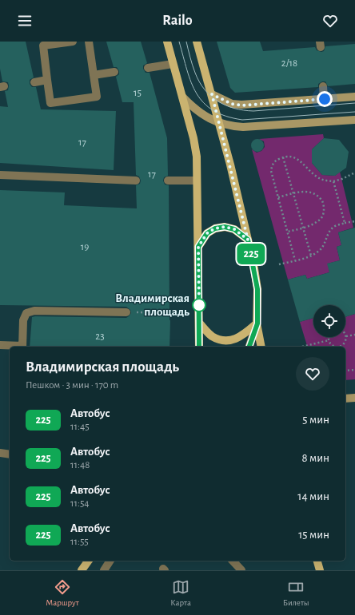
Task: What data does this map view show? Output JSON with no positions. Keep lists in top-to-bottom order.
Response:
{
  "places": ["Владимирская площадь"],
  "lines": ["bus line 225"],
  "house_numbers": [
    "2/18",
    "15",
    "17",
    "17",
    "19",
    "23"
  ],
  "page": {
    "header": "Railo",
    "on_map": "225",
    "heading": ["Владимирская площадь", "Пешком · 3 мин · 170 m"],
    "list": [
      {
        "mark": "225",
        "name": "Автобус",
        "note": "11:45",
        "value": "5 мин"
      },
      {
        "mark": "225",
        "name": "Автобус",
        "note": "11:48",
        "value": "8 мин"
      },
      {
        "mark": "225",
        "name": "Автобус",
        "note": "11:54",
        "value": "14 мин"
      },
      {
        "mark": "225",
        "name": "Автобус",
        "note": "11:55",
        "value": "15 мин"
      }
    ],
    "tabs": ["Маршрут", "Карта", "Билеты"]
  }
}
